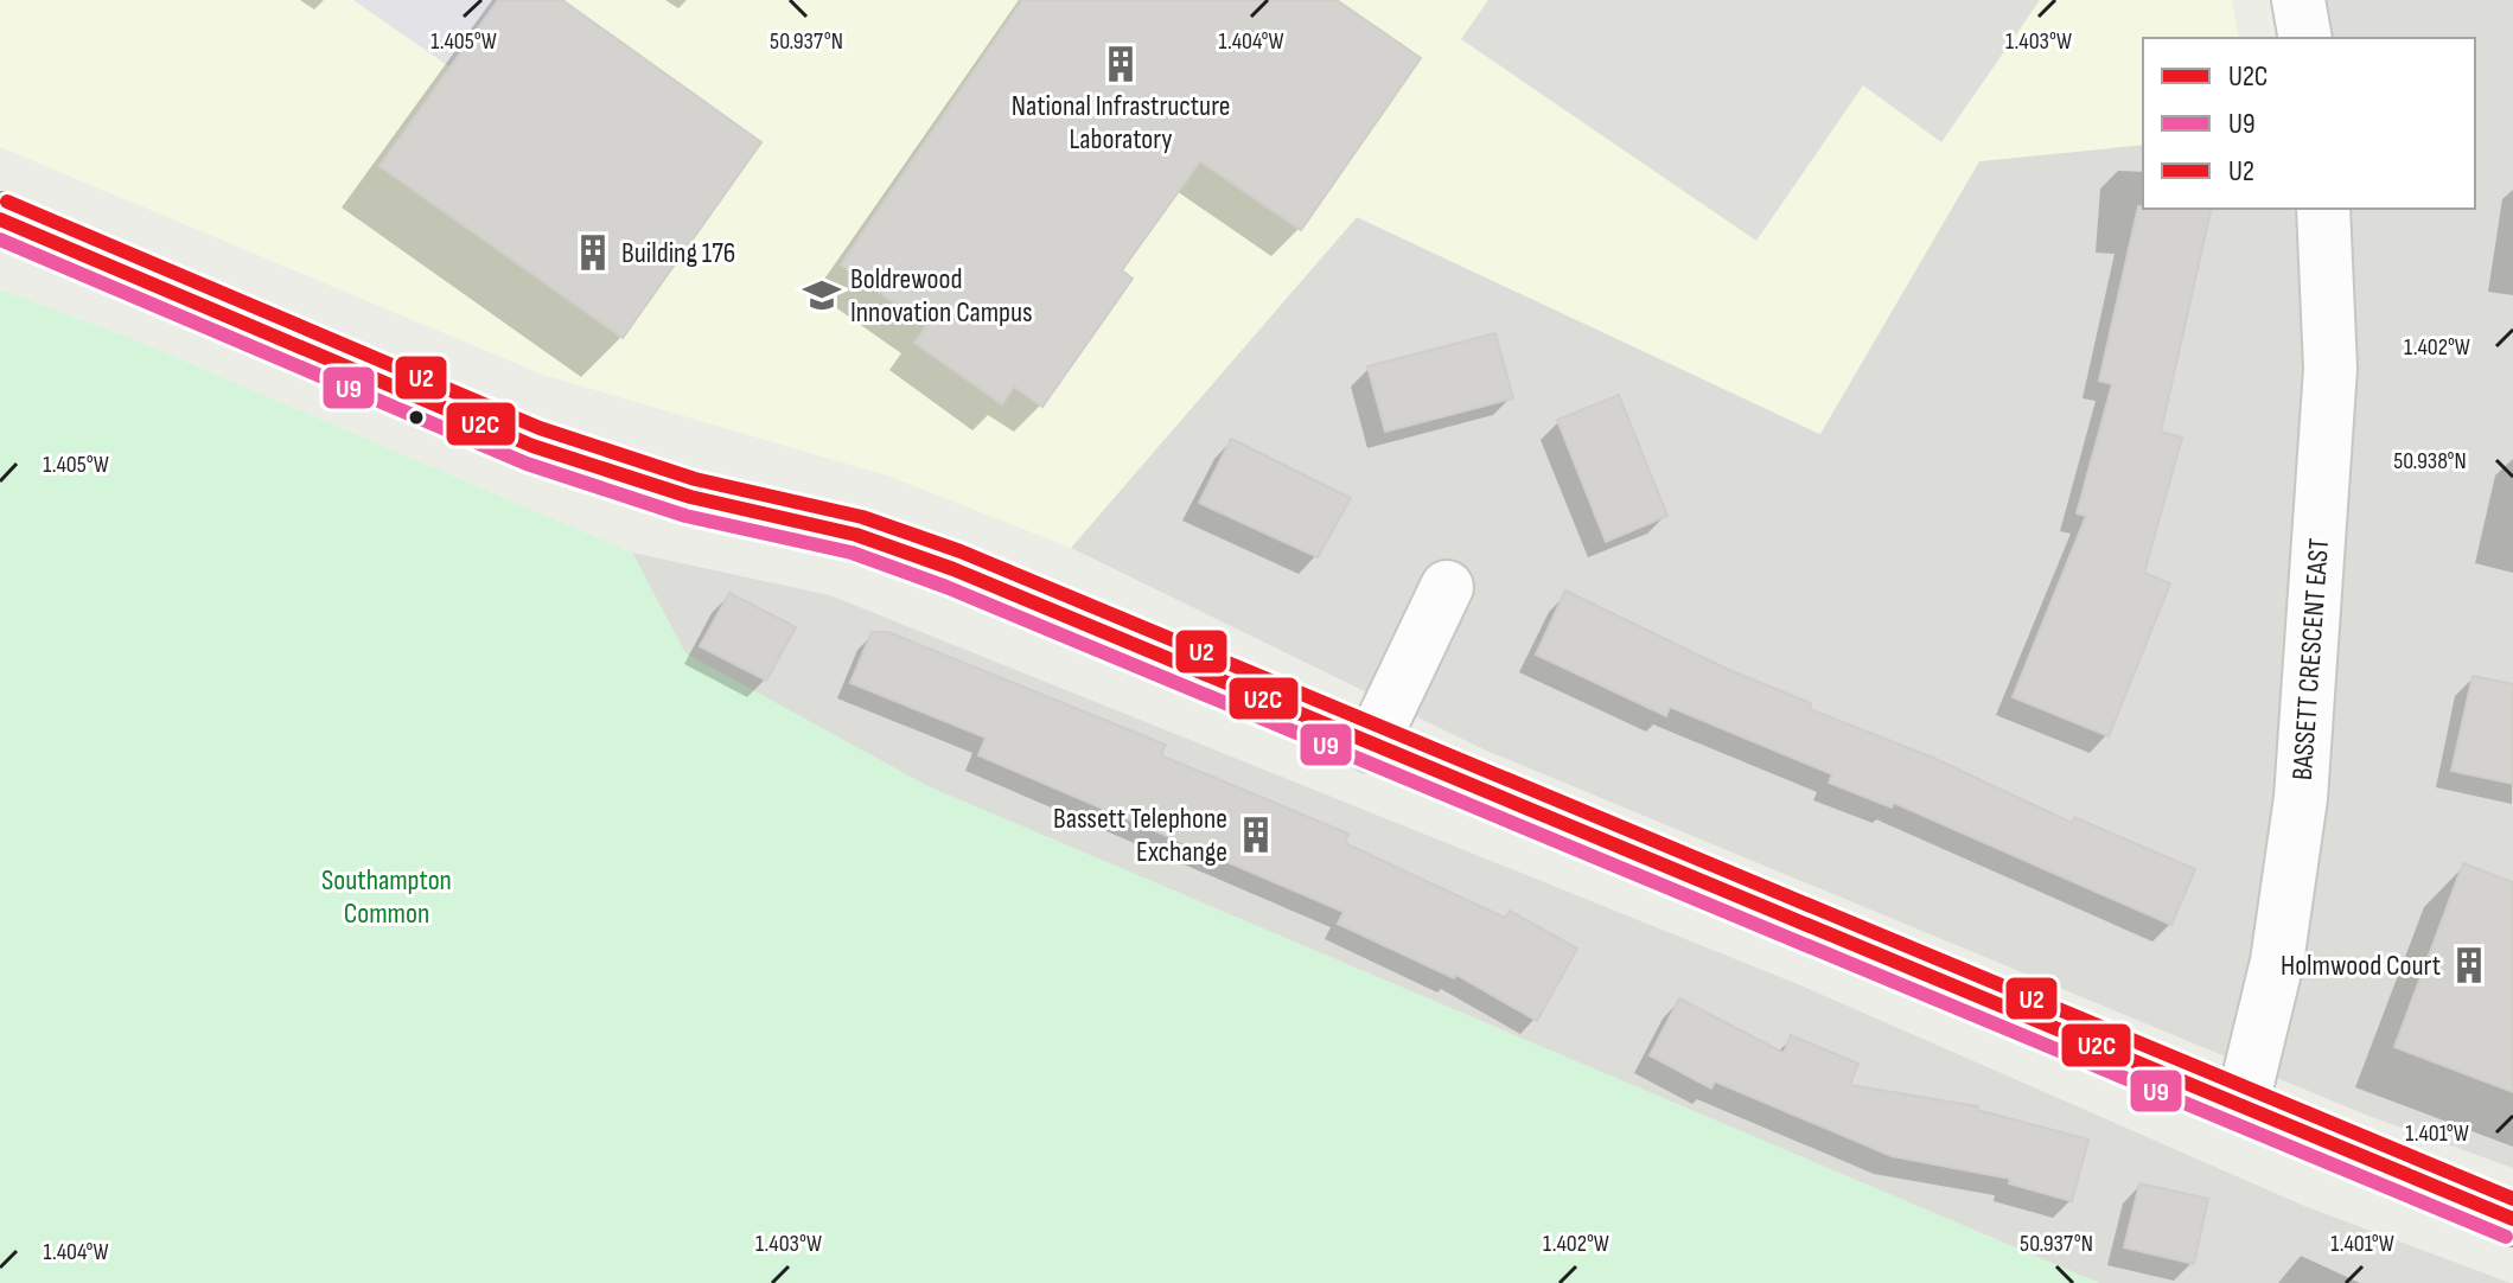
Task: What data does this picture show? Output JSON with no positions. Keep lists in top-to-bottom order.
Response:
{
  "streets": {
    "street": ["BASSETT CRESCENT EAST"]
  },
  "parks": ["Southampton Common"],
  "places": {
    "building": [
      "National Infrastructure Laboratory",
      "Building 176",
      "Bassett Telephone Exchange",
      "Holmwood Court"
    ],
    "school or university": ["Boldrewood Innovation Campus"]
  },
  "lines": ["transit line U2", "transit line U2C", "transit line U9"],
  "legend": ["U2C", "U9", "U2"],
  "coordinates": [
    "1.405°W",
    "50.937°N",
    "1.404°W",
    "1.403°W",
    "1.402°W",
    "50.938°N",
    "1.401°W"
  ]
}
